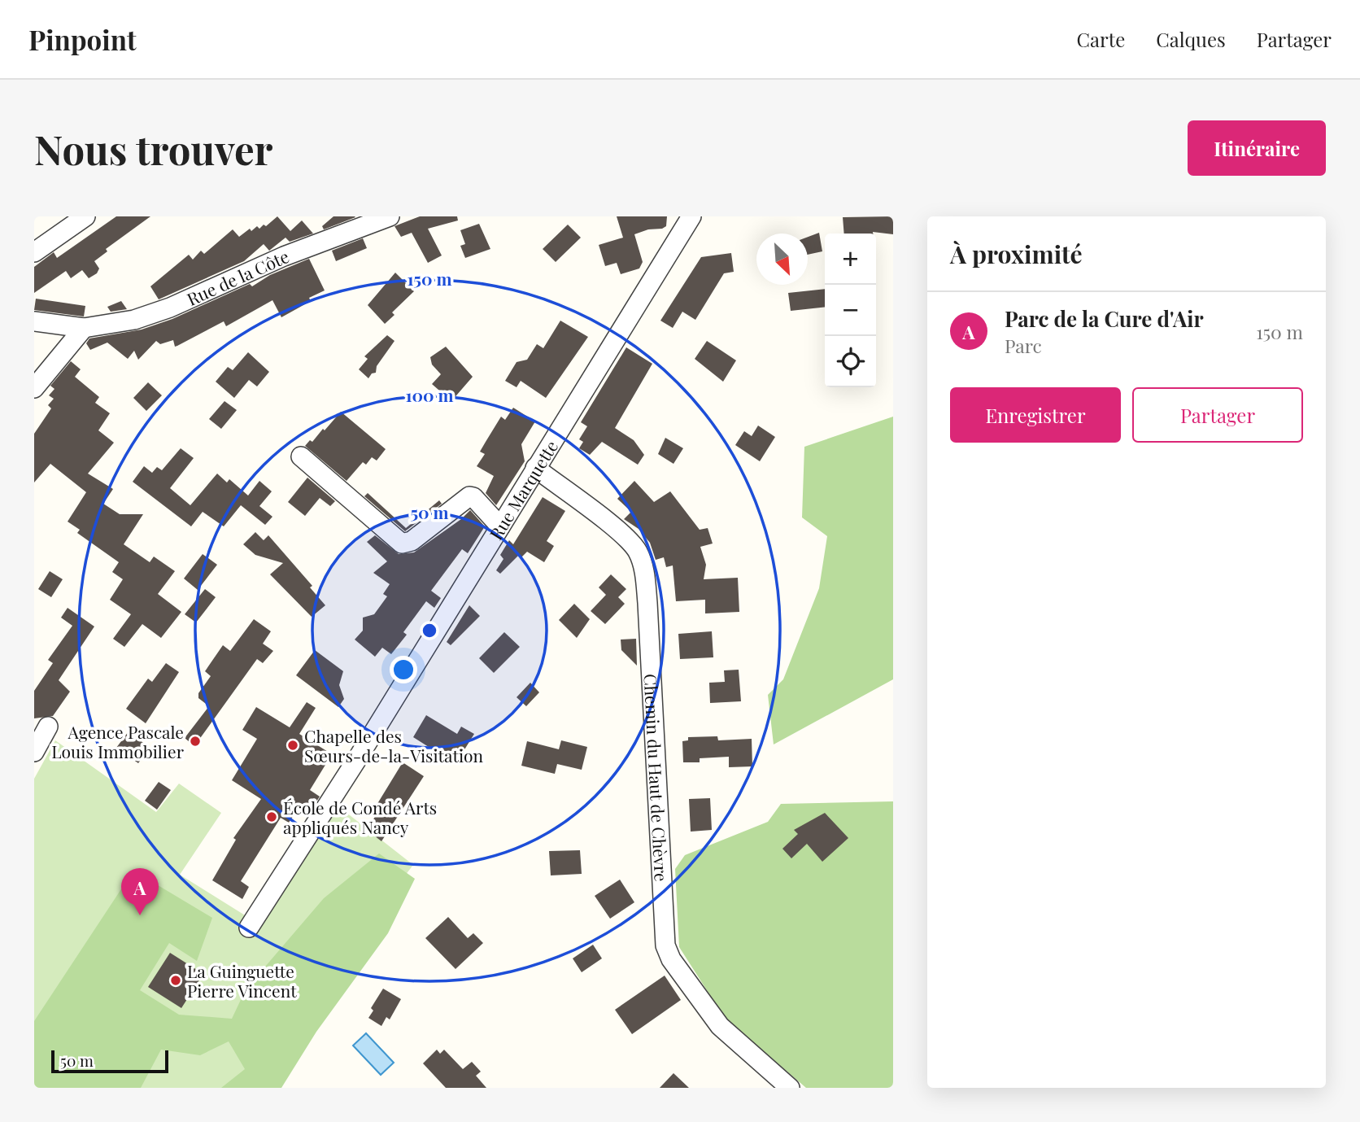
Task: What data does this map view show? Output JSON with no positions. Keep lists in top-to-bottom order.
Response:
{
  "streets": {
    "street": ["Rue de la Côte", "Rue Marquette", "Chemin du Haut de Chèvre"]
  },
  "crossings": [
    ["Rue Marquette", "Chemin du Haut de Chèvre"]
  ],
  "places": [
    "Agence Pascale Louis Immobilier",
    "Chapelle des Sœurs-de-la-Visitation",
    "École de Condé Arts appliqués Nancy",
    "La Guinguette Pierre Vincent"
  ],
  "scale_bar": "50 m",
  "north": "bottom right",
  "page": {
    "header": "Pinpoint",
    "nav": ["Carte", "Calques", "Partager"],
    "buttons": [
      "Itinéraire",
      ["Enregistrer", "Partager"]
    ],
    "title": "Nous trouver",
    "heading": "À proximité",
    "map_buttons": ["+", "−"],
    "list": [
      {
        "mark": "A",
        "name": "Parc de la Cure d'Air",
        "note": "Parc",
        "value": "150 m"
      }
    ],
    "pins": "A",
    "scale": "50 m"
  },
  "rings": ["150 m", "100 m", "50 m"]
}
